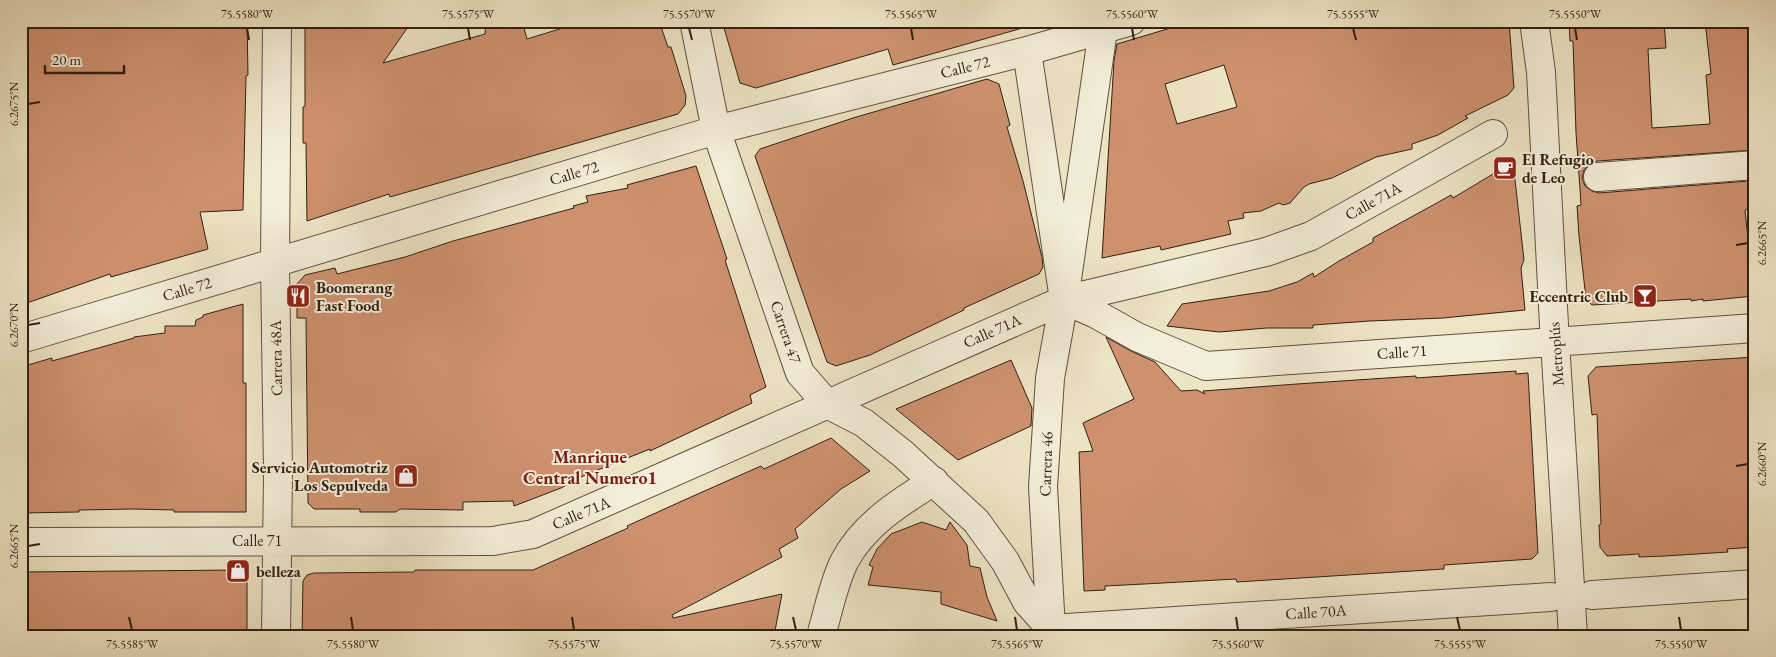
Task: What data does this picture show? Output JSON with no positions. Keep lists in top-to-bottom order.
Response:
{
  "streets": {
    "street": [
      "Calle 72",
      "Calle 71A",
      "Carrera 47",
      "Calle 71",
      "Metroplús",
      "Carrera 48A",
      "Carrera 46",
      "Calle 70A"
    ]
  },
  "crossings": [
    ["Calle 72", "Carrera 47"],
    ["Calle 72", "Carrera 48A"],
    ["Calle 72", "Carrera 46"],
    ["Calle 71A", "Carrera 47"],
    ["Calle 71A", "Calle 71"],
    ["Calle 71A", "Carrera 46"],
    ["Carrera 47", "Carrera 46"],
    ["Carrera 47", "Calle 70A"],
    ["Calle 71", "Metroplús"],
    ["Calle 71", "Carrera 48A"],
    ["Calle 71", "Carrera 46"],
    ["Carrera 46", "Calle 70A"]
  ],
  "districts": ["Manrique Central Numero1"],
  "places": {
    "cafe": ["El Refugio de Leo"],
    "restaurant": ["Boomerang Fast Food"],
    "bar": ["Eccentric Club"],
    "shop": ["Servicio Automotriz Los Sepulveda", "belleza"]
  },
  "scale_bar": "20 m",
  "coordinates": [
    "75.5580°W",
    "75.5575°W",
    "75.5570°W",
    "75.5565°W",
    "75.5560°W",
    "75.5555°W",
    "75.5550°W",
    "6.2675°N",
    "6.2665°N",
    "6.2670°N",
    "6.2660°N",
    "75.5585°W"
  ]
}
